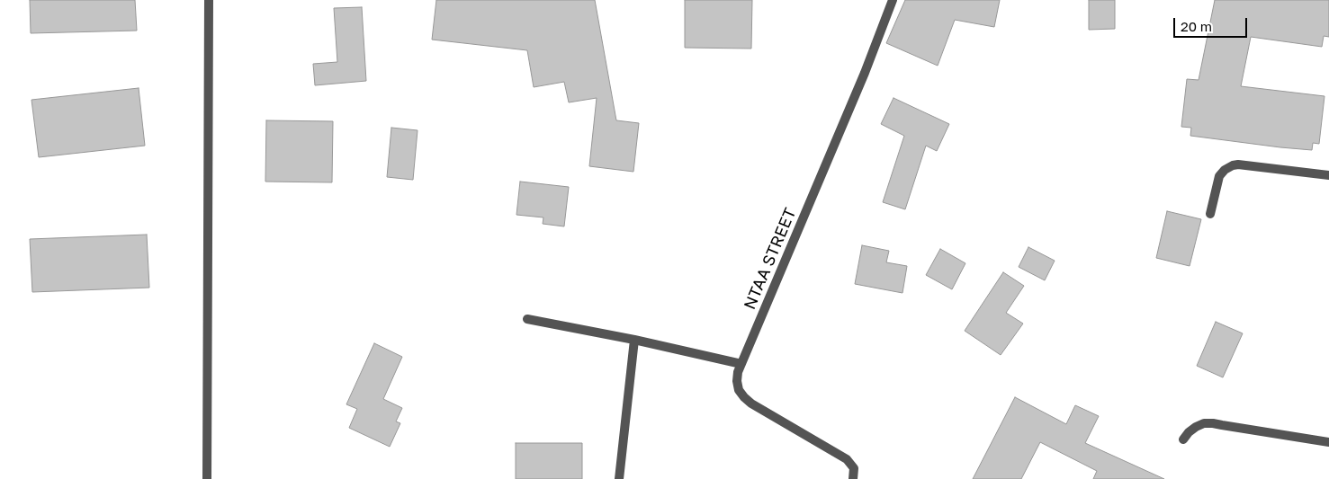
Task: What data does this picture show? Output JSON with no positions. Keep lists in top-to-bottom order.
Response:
{
  "streets": {
    "street": ["NTAA STREET"]
  },
  "scale_bar": "20 m"
}
